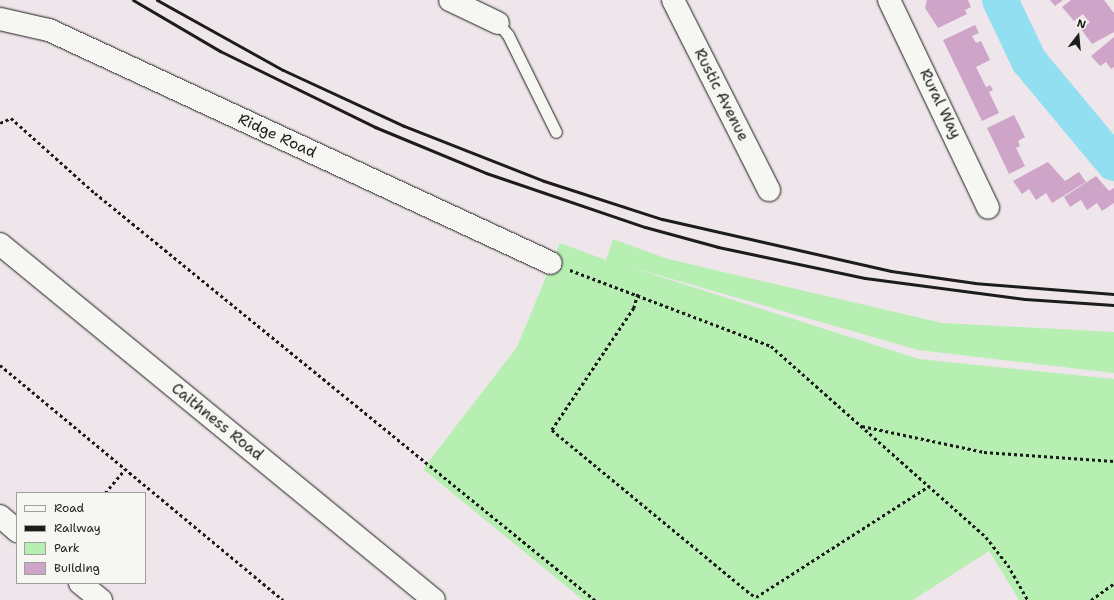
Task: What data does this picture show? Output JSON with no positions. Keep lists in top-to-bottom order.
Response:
{
  "streets": {
    "street": [
      "Rustic Avenue",
      "Rural Way",
      "Ridge Road",
      "Caithness Road"
    ]
  },
  "legend": [
    "Road",
    "Railway",
    "Park",
    "Building"
  ],
  "north": "top"
}
